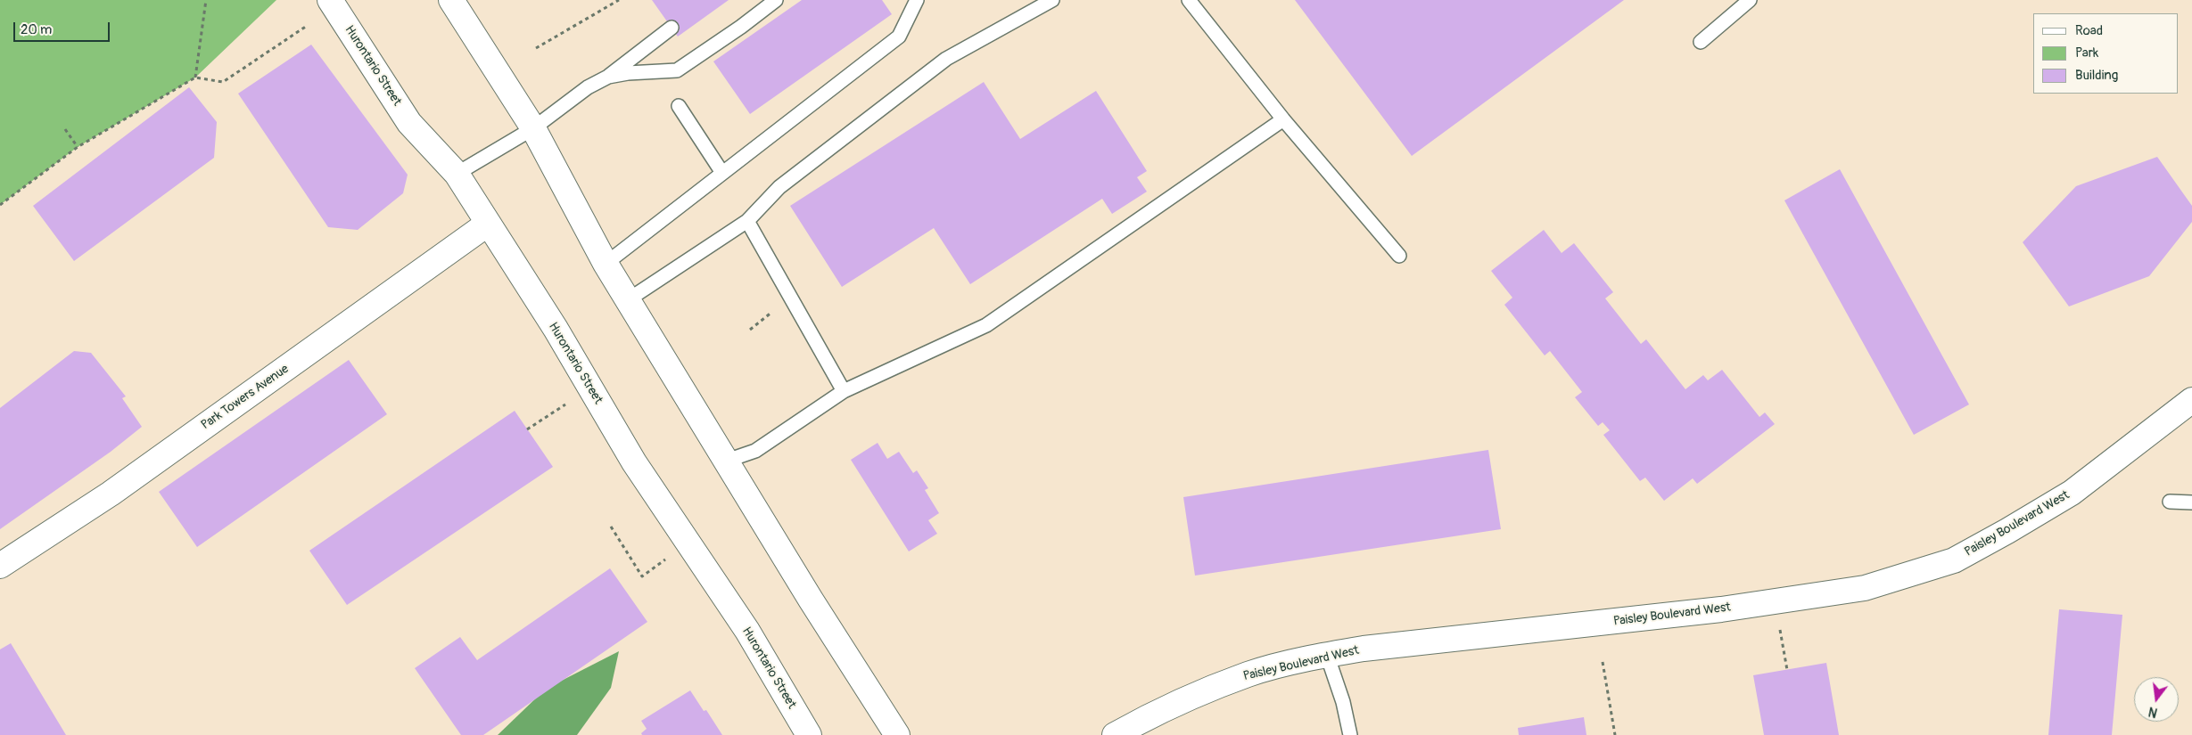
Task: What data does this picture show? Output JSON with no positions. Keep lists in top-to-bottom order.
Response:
{
  "streets": {
    "main road": ["Hurontario Street", "Park Towers Avenue", "Paisley Boulevard West"]
  },
  "crossings": [
    ["Hurontario Street", "Park Towers Avenue"]
  ],
  "legend": ["Road", "Park", "Building"],
  "scale_bar": "20 m",
  "north": "bottom"
}
